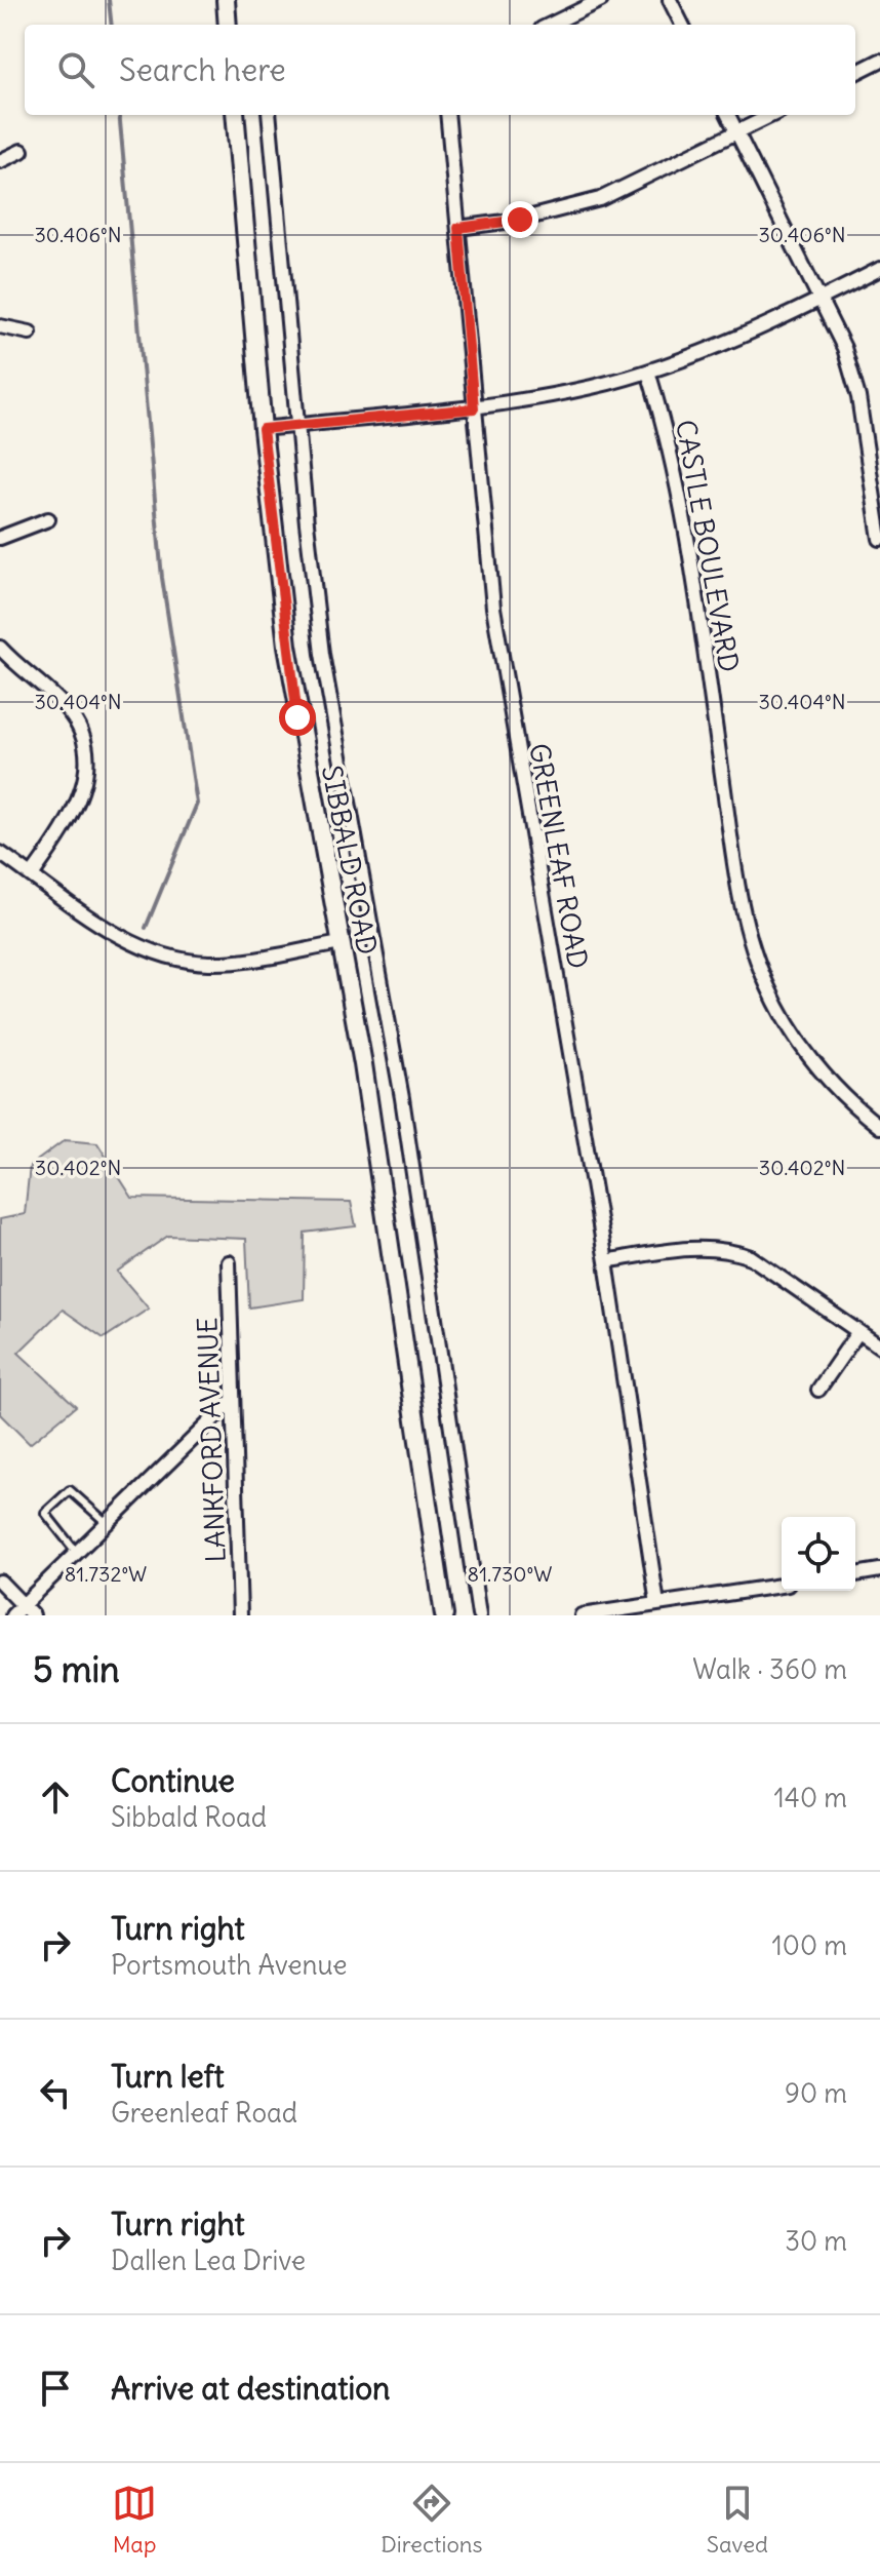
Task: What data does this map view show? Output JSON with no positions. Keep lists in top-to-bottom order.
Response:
{
  "streets": {
    "street": [
      "CASTLE BOULEVARD",
      "GREENLEAF ROAD",
      "SIBBALD ROAD",
      "LANKFORD AVENUE"
    ]
  },
  "page": {
    "search": "Search here",
    "heading": ["5 min", "Walk · 360 m"],
    "list": [
      ["Continue", "Sibbald Road", "140 m"],
      ["Turn right", "Portsmouth Avenue", "100 m"],
      ["Turn left", "Greenleaf Road", "90 m"],
      ["Turn right", "Dallen Lea Drive", "30 m"],
      "Arrive at destination"
    ],
    "nav": ["Map", "Directions", "Saved"]
  },
  "coordinates": [
    "30.406°N",
    "30.404°N",
    "30.402°N",
    "81.732°W",
    "81.730°W"
  ]
}
